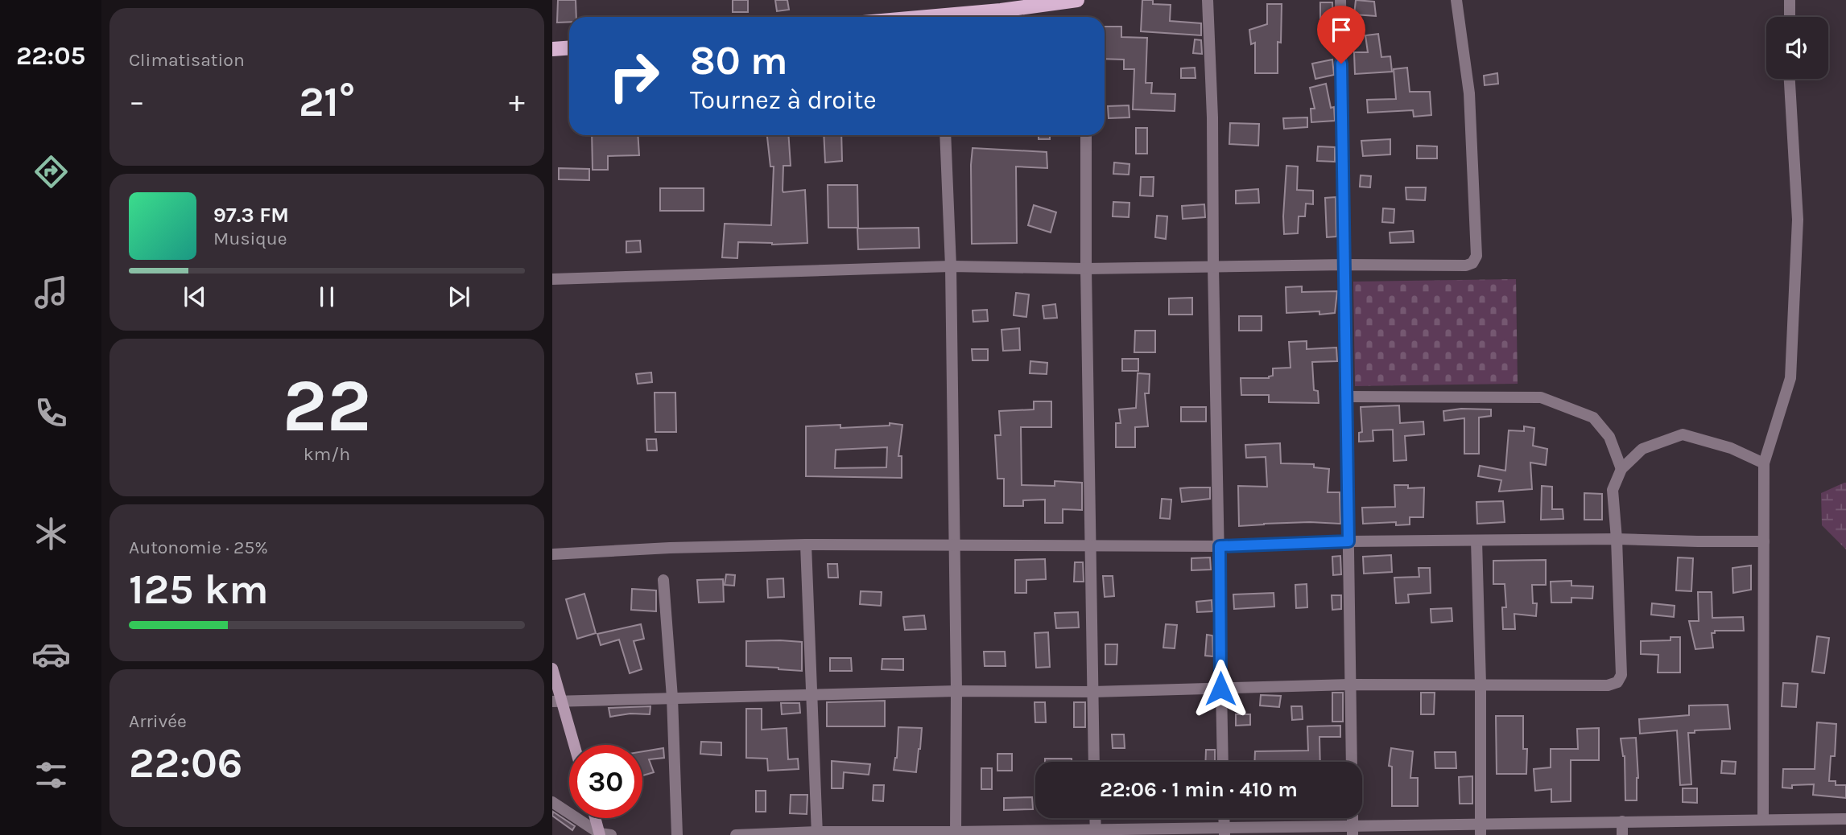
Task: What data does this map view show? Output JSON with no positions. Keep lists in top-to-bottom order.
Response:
{
  "page": {
    "tabs": "22:05",
    "tile": [
      "Climatisation",
      ["22", "km/h"],
      ["Autonomie · 25%", "125 km"],
      ["Arrivée", "22:06"]
    ],
    "turn": ["80 m", "Tournez à droite"],
    "heat": ["−", "21°", "+"],
    "song": ["97.3 FM", "Musique"],
    "limit": "30",
    "trip": "22:06 · 1 min · 410 m"
  }
}
